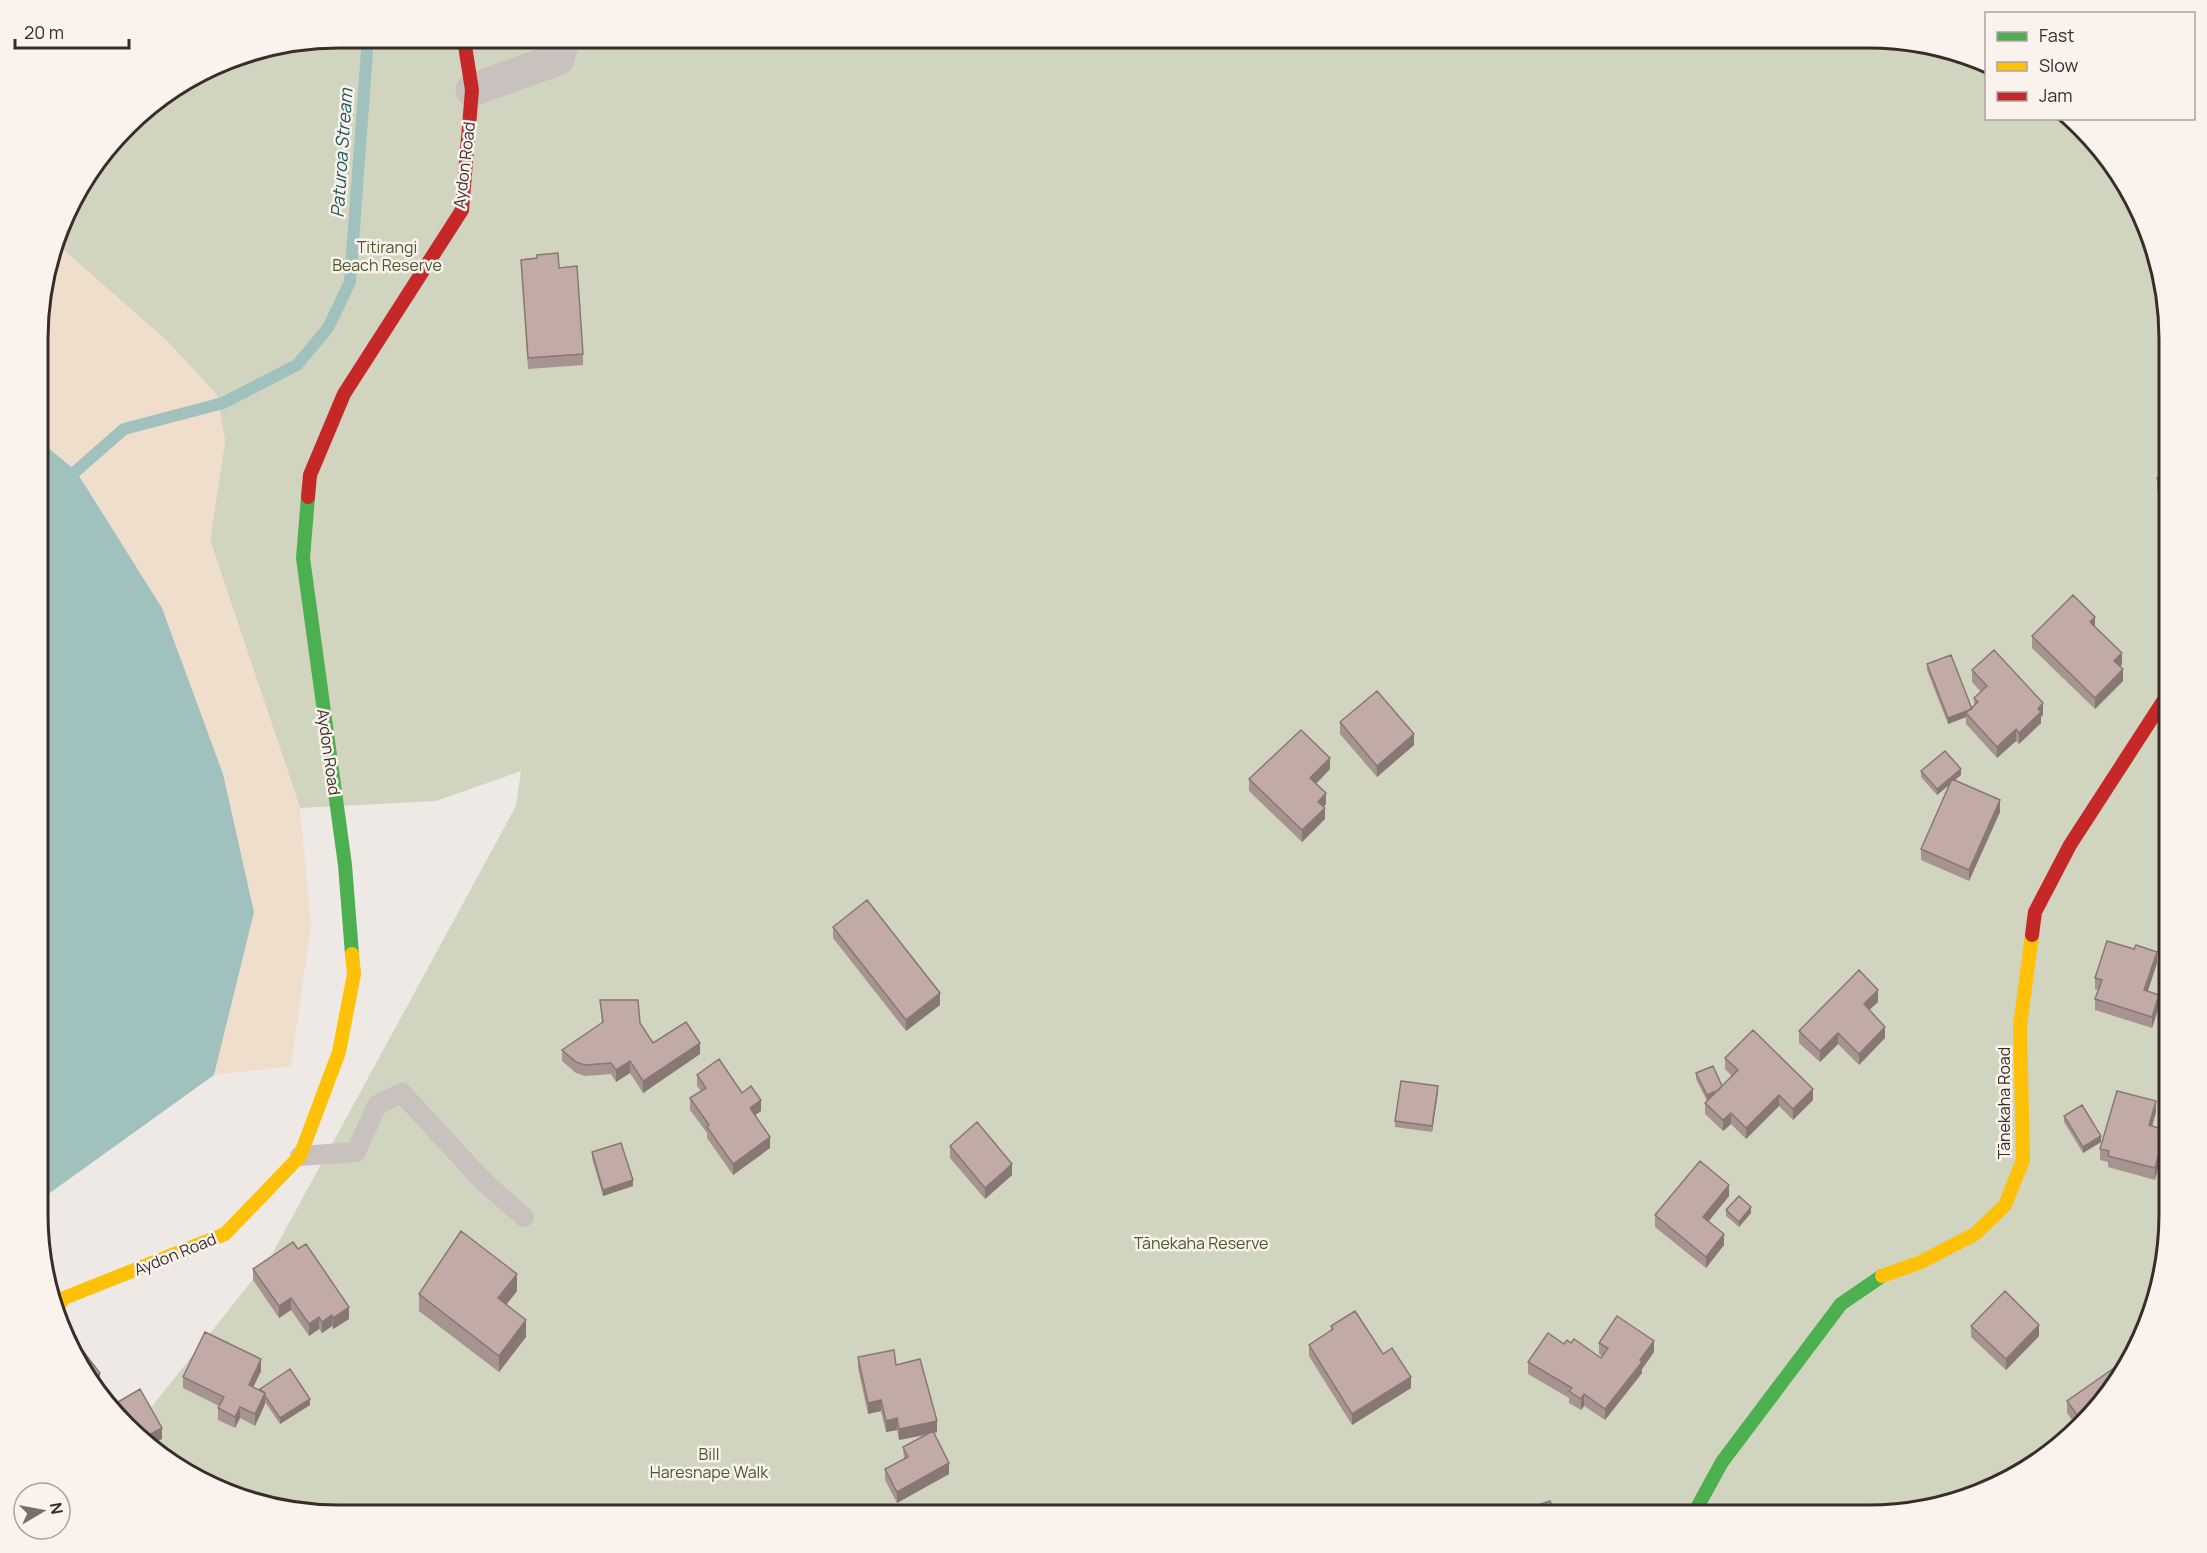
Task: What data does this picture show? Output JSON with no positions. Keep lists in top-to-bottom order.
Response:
{
  "streets": {
    "street": ["Aydon Road", "Tānekaha Road"]
  },
  "water": ["Paturoa Stream"],
  "parks": ["Titirangi Beach Reserve", "Tānekaha Reserve", "Bill Haresnape Walk"],
  "legend": ["Fast", "Slow", "Jam"],
  "scale_bar": "20 m",
  "north": "right"
}
